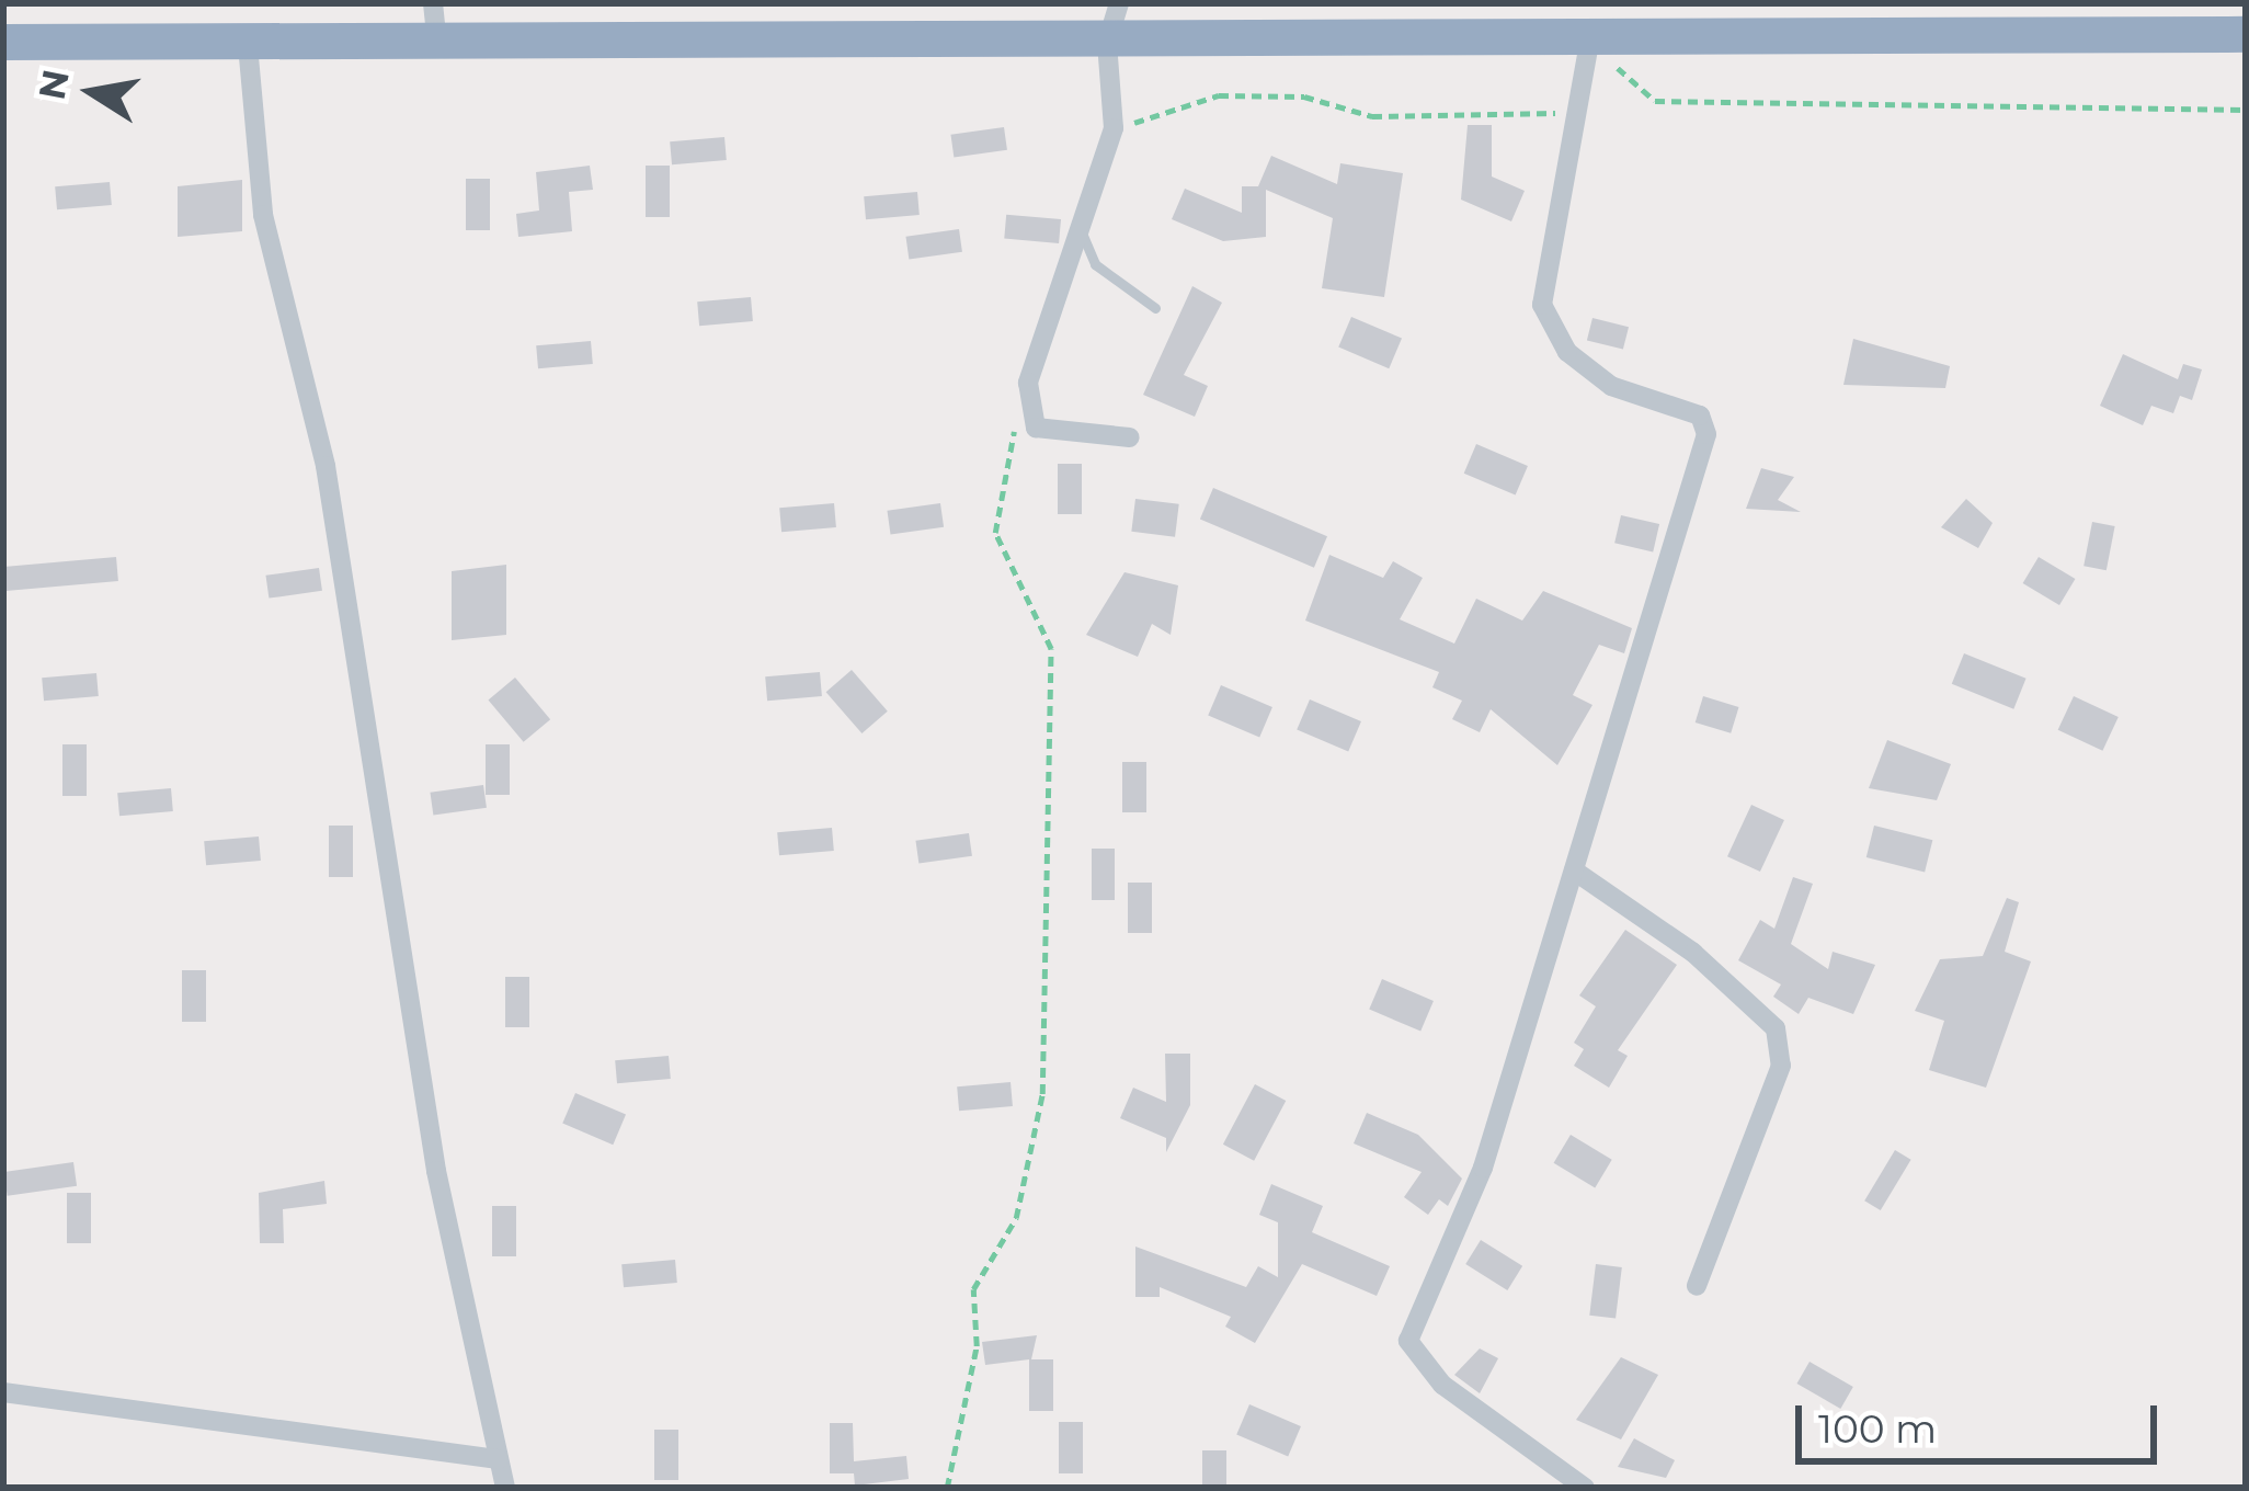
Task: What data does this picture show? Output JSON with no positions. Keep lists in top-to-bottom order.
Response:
{
  "scale_bar": "100 m",
  "north": "left"
}
